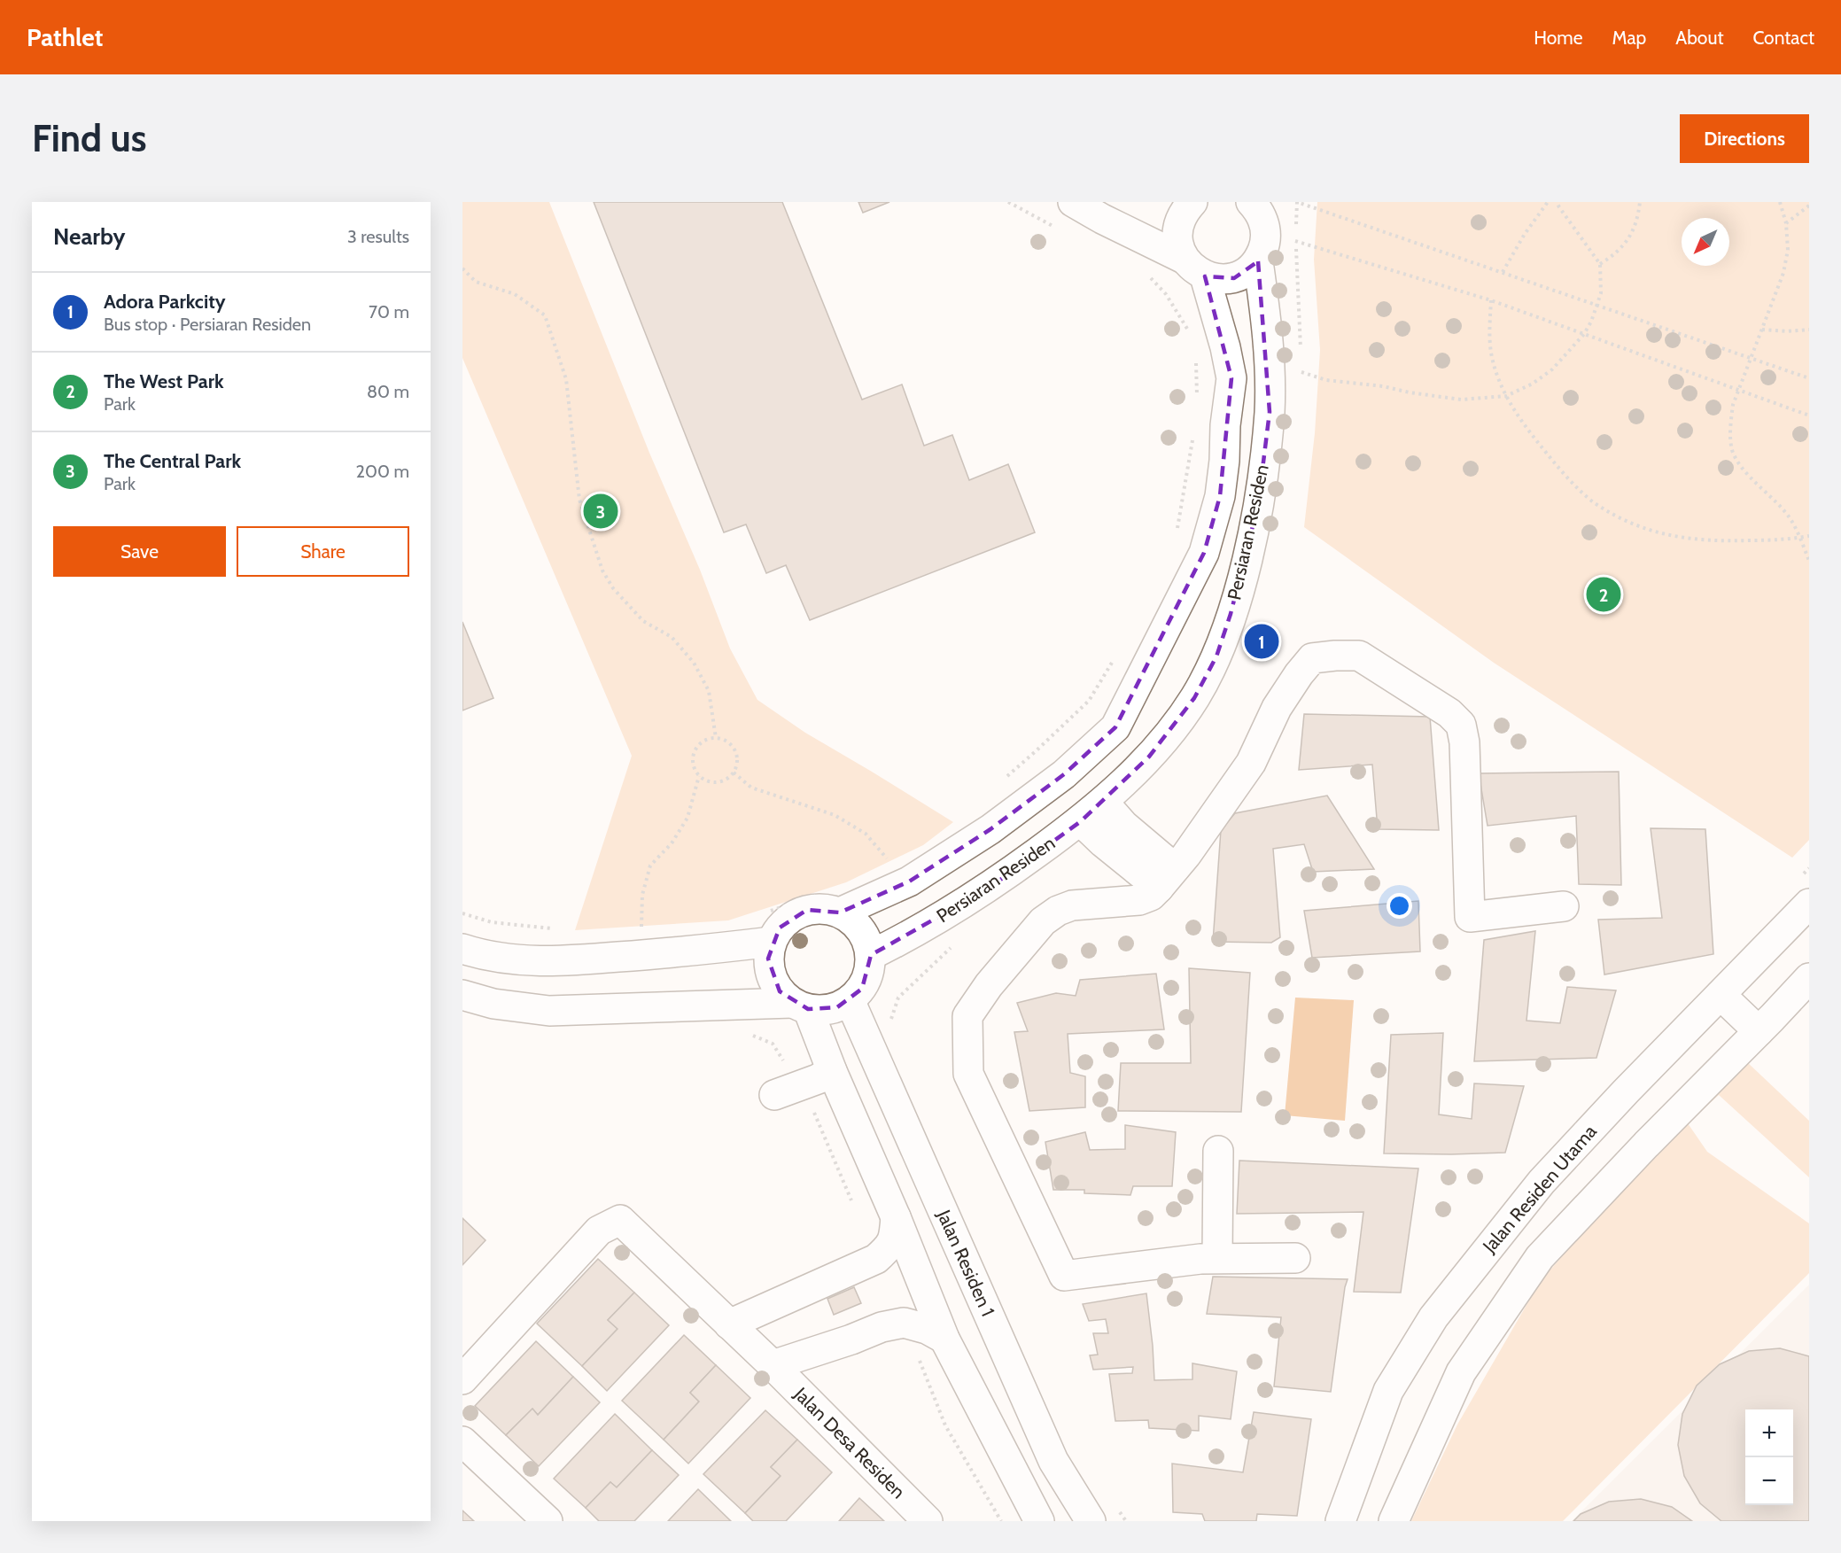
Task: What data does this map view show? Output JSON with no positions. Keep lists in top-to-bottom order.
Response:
{
  "streets": {
    "street": [
      "Persiaran Residen",
      "Jalan Residen Utama",
      "Jalan Residen 1",
      "Jalan Desa Residen"
    ]
  },
  "crossings": [
    ["Persiaran Residen", "Jalan Residen 1"]
  ],
  "north": "bottom left",
  "page": {
    "header": "Pathlet",
    "nav": [
      "Home",
      "Map",
      "About",
      "Contact"
    ],
    "buttons": [
      "Directions",
      ["Save", "Share"]
    ],
    "title": "Find us",
    "heading": ["Nearby", "3 results"],
    "list": [
      {
        "mark": "1",
        "name": "Adora Parkcity",
        "note": "Bus stop · Persiaran Residen",
        "value": "70 m"
      },
      {
        "mark": "2",
        "name": "The West Park",
        "note": "Park",
        "value": "80 m"
      },
      {
        "mark": "3",
        "name": "The Central Park",
        "note": "Park",
        "value": "200 m"
      }
    ],
    "pins": ["3", "2", "1"],
    "map_buttons": ["+", "−"]
  }
}
